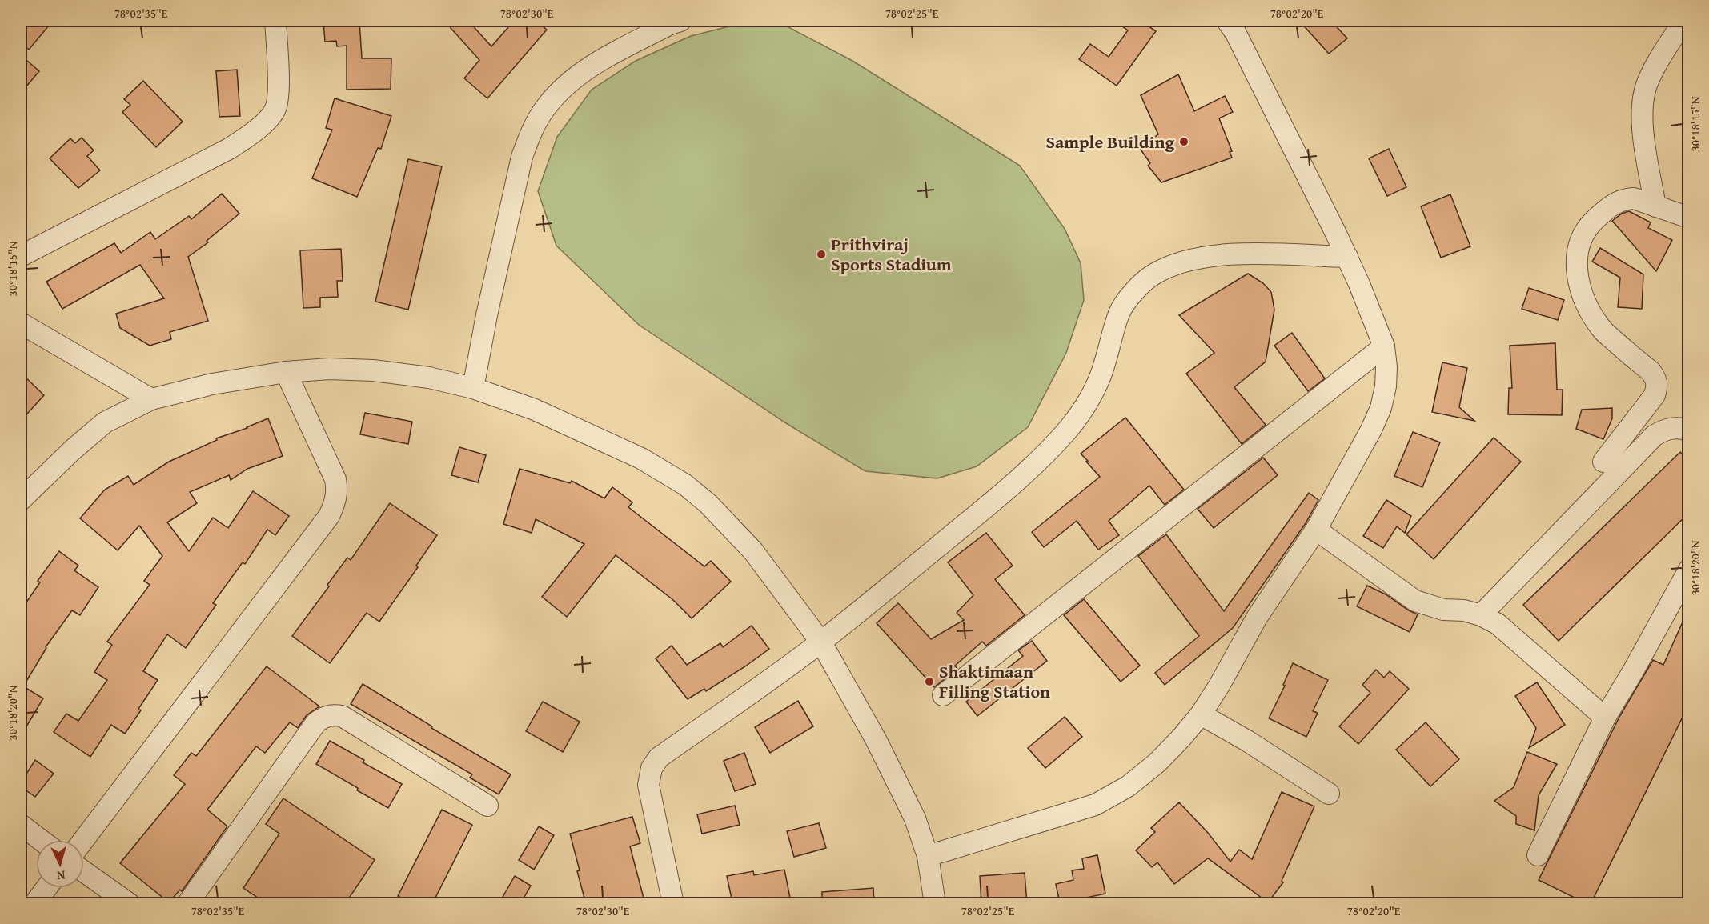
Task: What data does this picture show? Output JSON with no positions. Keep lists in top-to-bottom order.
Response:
{
  "places": ["Sample Building", "Prithviraj Sports Stadium", "Shaktimaan Filling Station"],
  "north": "bottom",
  "coordinates": [
    "78°02'35\"E",
    "78°02'30\"E",
    "78°02'25\"E",
    "78°02'20\"E",
    "30°18'15\"N",
    "30°18'20\"N"
  ]
}
